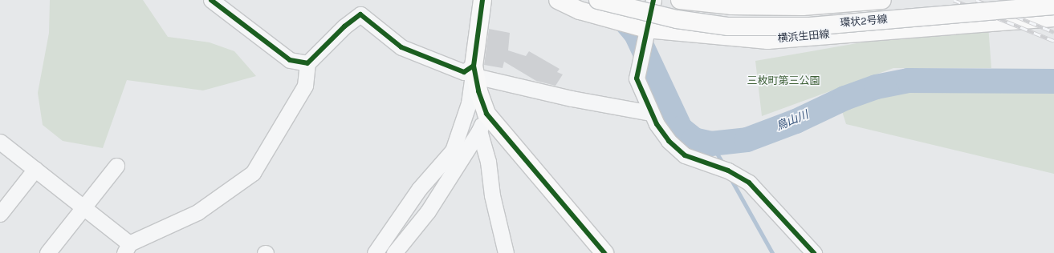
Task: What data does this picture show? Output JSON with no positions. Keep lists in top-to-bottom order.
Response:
{
  "streets": {
    "main road": ["環状2号線", "横浜生田線"]
  },
  "water": ["鳥山川"],
  "parks": ["三枚町第三公園"]
}
